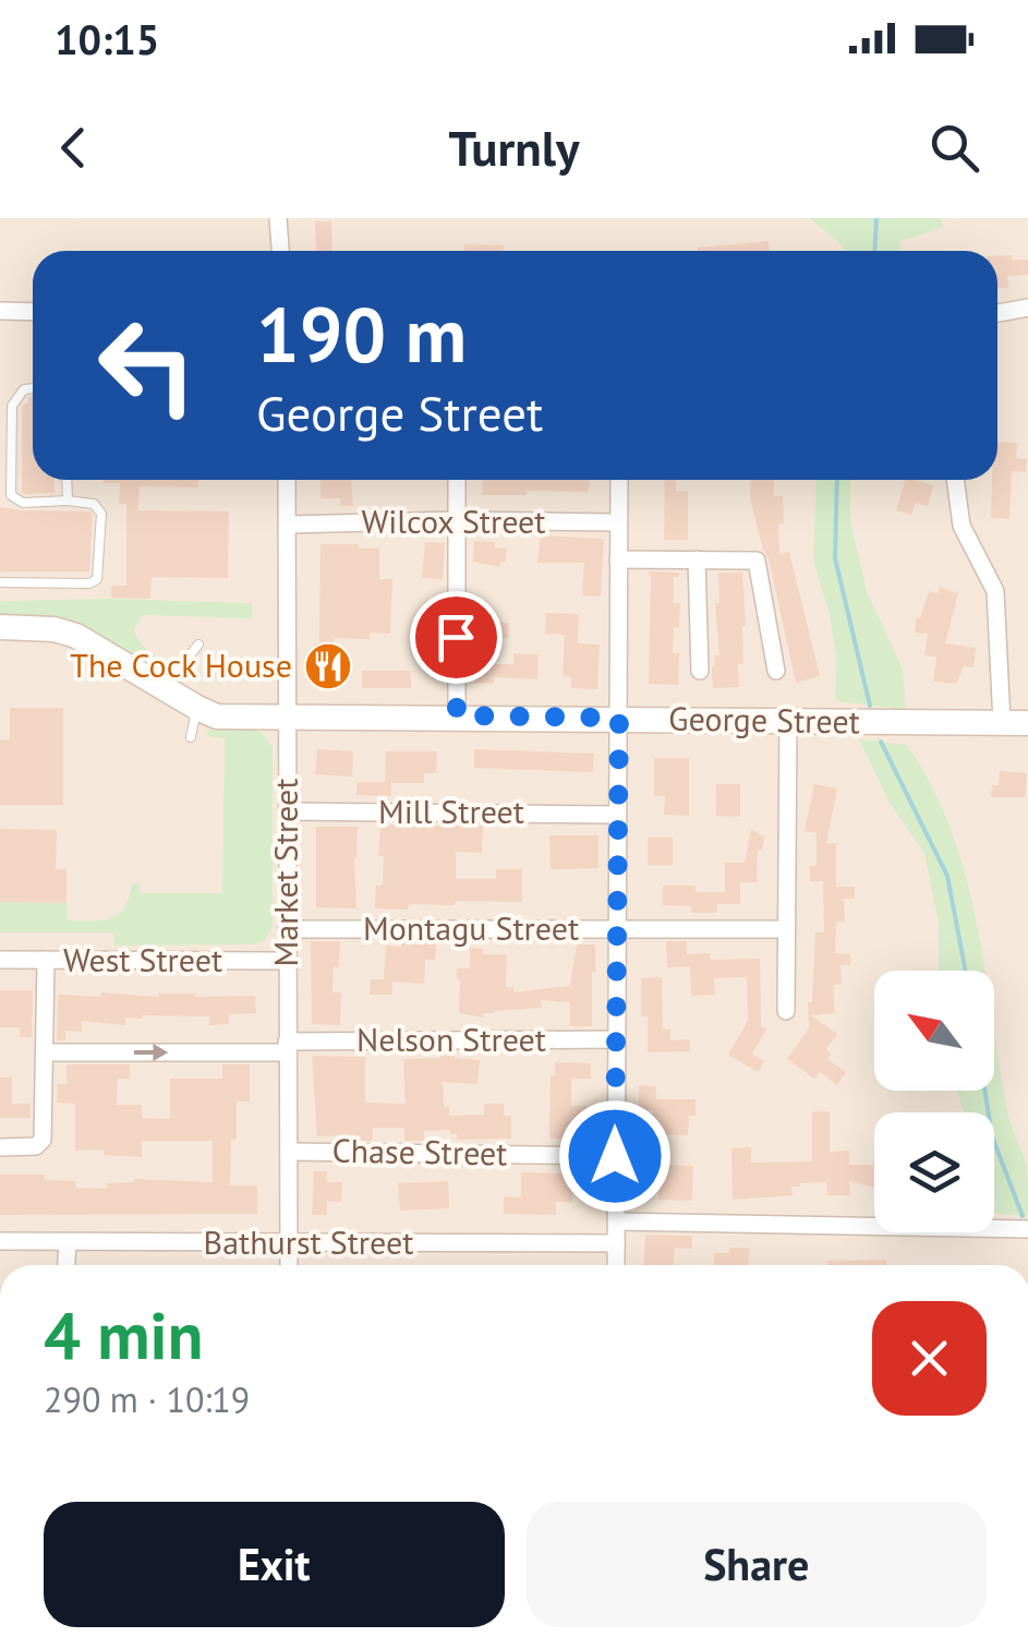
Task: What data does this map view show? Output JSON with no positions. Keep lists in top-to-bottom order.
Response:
{
  "streets": {
    "main road": ["George Street"],
    "street": [
      "Wilcox Street",
      "Mill Street",
      "Market Street",
      "Montagu Street",
      "West Street",
      "Nelson Street",
      "Chase Street",
      "Bathurst Street"
    ]
  },
  "crossings": [
    ["Wilcox Street", "Market Street"],
    ["George Street", "Market Street"],
    ["Mill Street", "Market Street"],
    ["Market Street", "Montagu Street"],
    ["Market Street", "West Street"],
    ["Market Street", "Nelson Street"],
    ["Market Street", "Chase Street"],
    ["Market Street", "Bathurst Street"]
  ],
  "one_way": ["Nelson Street"],
  "places": {
    "restaurant": ["The Cock House"]
  },
  "north": "top left",
  "page": {
    "status": "10:15",
    "header": "Turnly",
    "turn": ["190 m", "George Street"],
    "heading": ["4 min", "290 m · 10:19"],
    "buttons": ["Exit", "Share"]
  }
}
